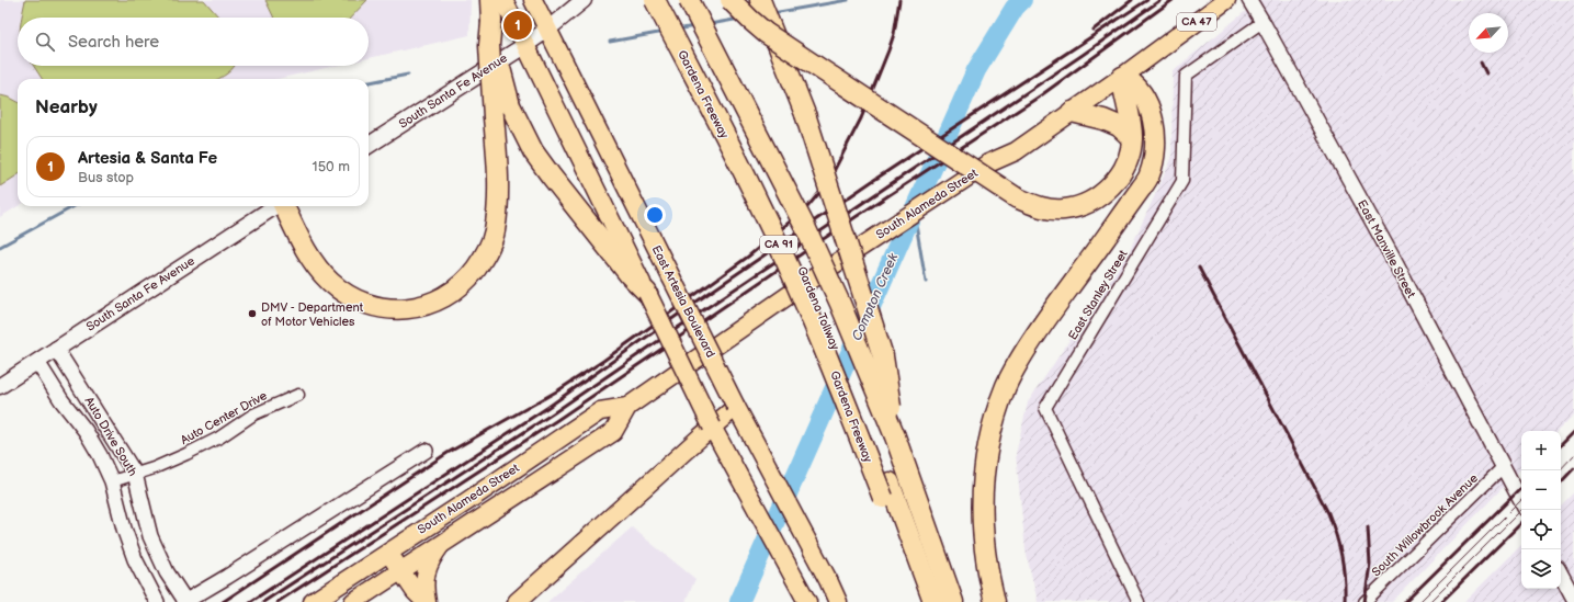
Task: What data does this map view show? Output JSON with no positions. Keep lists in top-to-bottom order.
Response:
{
  "streets": {
    "highway": ["Gardena Freeway", "CA 91", "Gardena Tollway"],
    "main road": [
      "CA 47",
      "South Santa Fe Avenue",
      "South Alameda Street",
      "East Artesia Boulevard"
    ],
    "street": [
      "East Manville Street",
      "East Stanley Street",
      "Auto Center Drive",
      "Auto Drive South",
      "South Willowbrook Avenue"
    ]
  },
  "crossings": [
    ["South Santa Fe Avenue", "East Artesia Boulevard"],
    ["South Santa Fe Avenue", "Auto Drive South"],
    ["Gardena Freeway", "Gardena Tollway"],
    ["East Manville Street", "East Stanley Street"],
    ["East Manville Street", "South Willowbrook Avenue"],
    ["Auto Center Drive", "Auto Drive South"]
  ],
  "water": ["Compton Creek"],
  "places": ["DMV - Department of Motor Vehicles"],
  "north": "bottom left",
  "page": {
    "pins": "1",
    "search": "Search here",
    "heading": "Nearby",
    "list": [
      {
        "mark": "1",
        "name": "Artesia & Santa Fe",
        "note": "Bus stop",
        "value": "150 m"
      }
    ],
    "map_buttons": ["+", "−"]
  }
}
